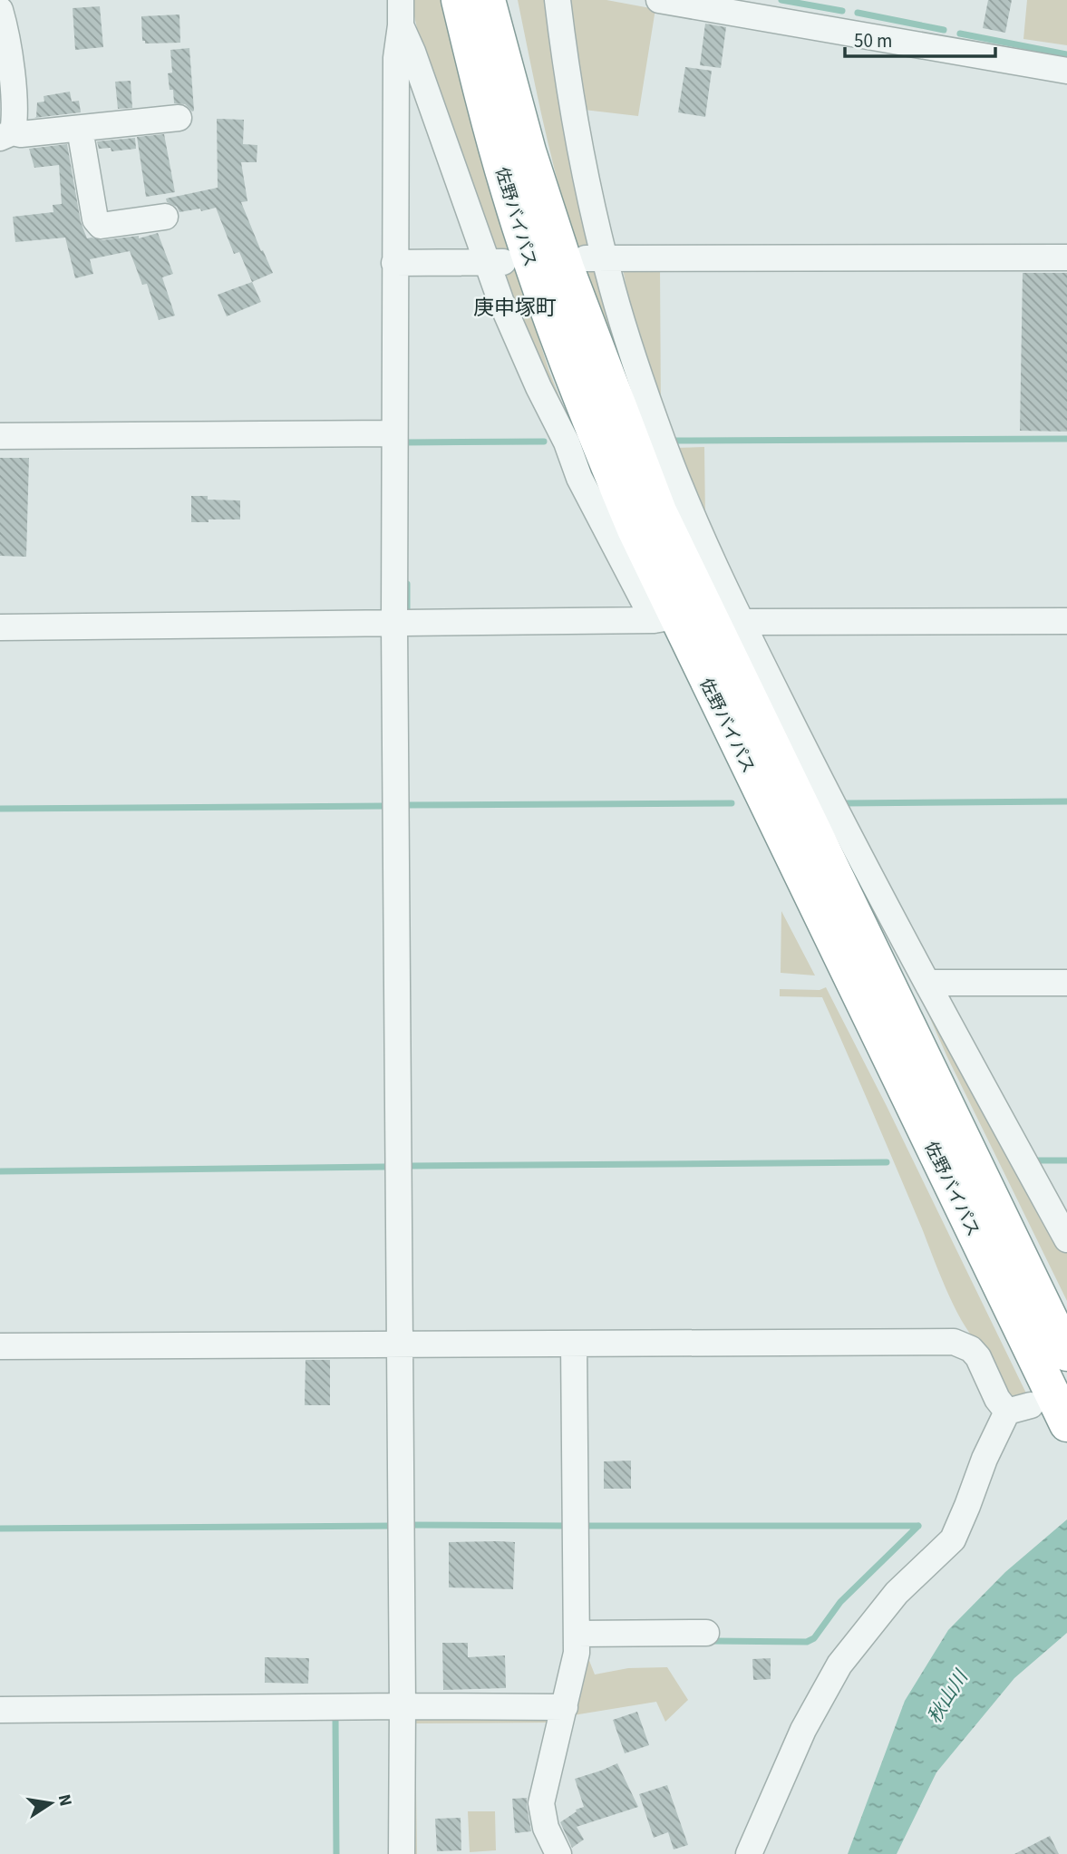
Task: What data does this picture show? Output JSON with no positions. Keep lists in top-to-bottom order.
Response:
{
  "streets": {
    "highway": ["佐野バイパス"]
  },
  "districts": ["庚申塚町"],
  "water": ["秋山川"],
  "scale_bar": "50 m",
  "north": "right"
}
